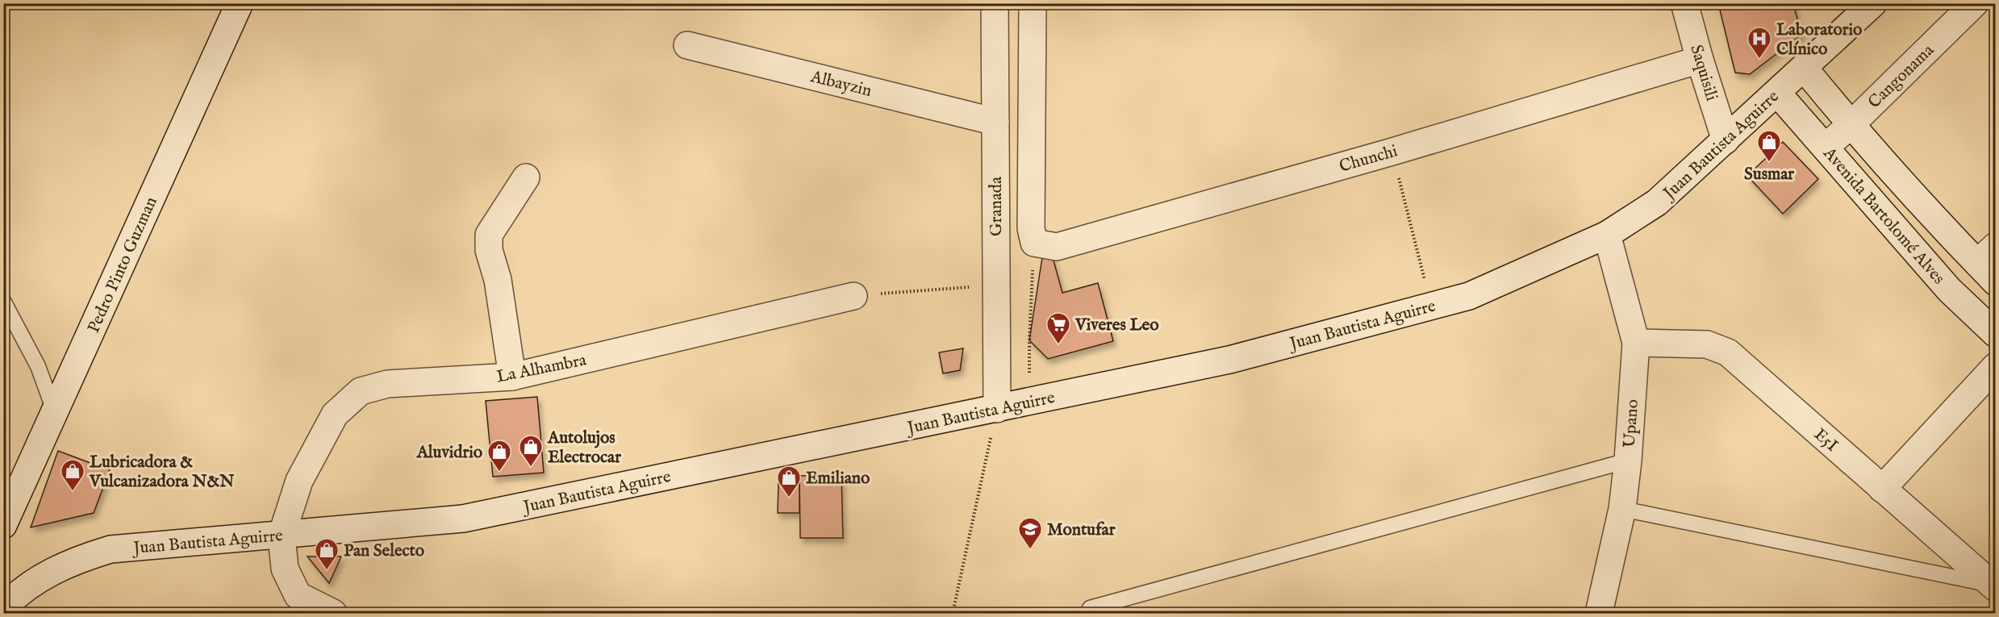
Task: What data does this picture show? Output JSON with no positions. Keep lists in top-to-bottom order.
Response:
{
  "streets": {
    "street": [
      "Saquisili",
      "Cangonama",
      "Albayzin",
      "Juan Bautista Aguirre",
      "Chunchi",
      "Granada",
      "Avenida Bartolomé Alves",
      "Pedro Pinto Guzman",
      "La Alhambra",
      "Upano",
      "E5I"
    ]
  },
  "crossings": [
    ["Saquisili", "Juan Bautista Aguirre"],
    ["Saquisili", "Chunchi"],
    ["Cangonama", "Avenida Bartolomé Alves"],
    ["Albayzin", "Granada"],
    ["Juan Bautista Aguirre", "Granada"],
    ["Juan Bautista Aguirre", "Avenida Bartolomé Alves"],
    ["Juan Bautista Aguirre", "La Alhambra"],
    ["Juan Bautista Aguirre", "Upano"],
    ["Upano", "E5I"]
  ],
  "places": {
    "hospital": ["Laboratorio Clínico"],
    "shop": [
      "Susmar",
      "Autolujos Electrocar",
      "Aluvidrio",
      "Lubricadora & Vulcanizadora N&N",
      "Emiliano",
      "Pan Selecto"
    ],
    "supermarket": ["Viveres Leo"],
    "school or university": ["Montufar"]
  }
}
